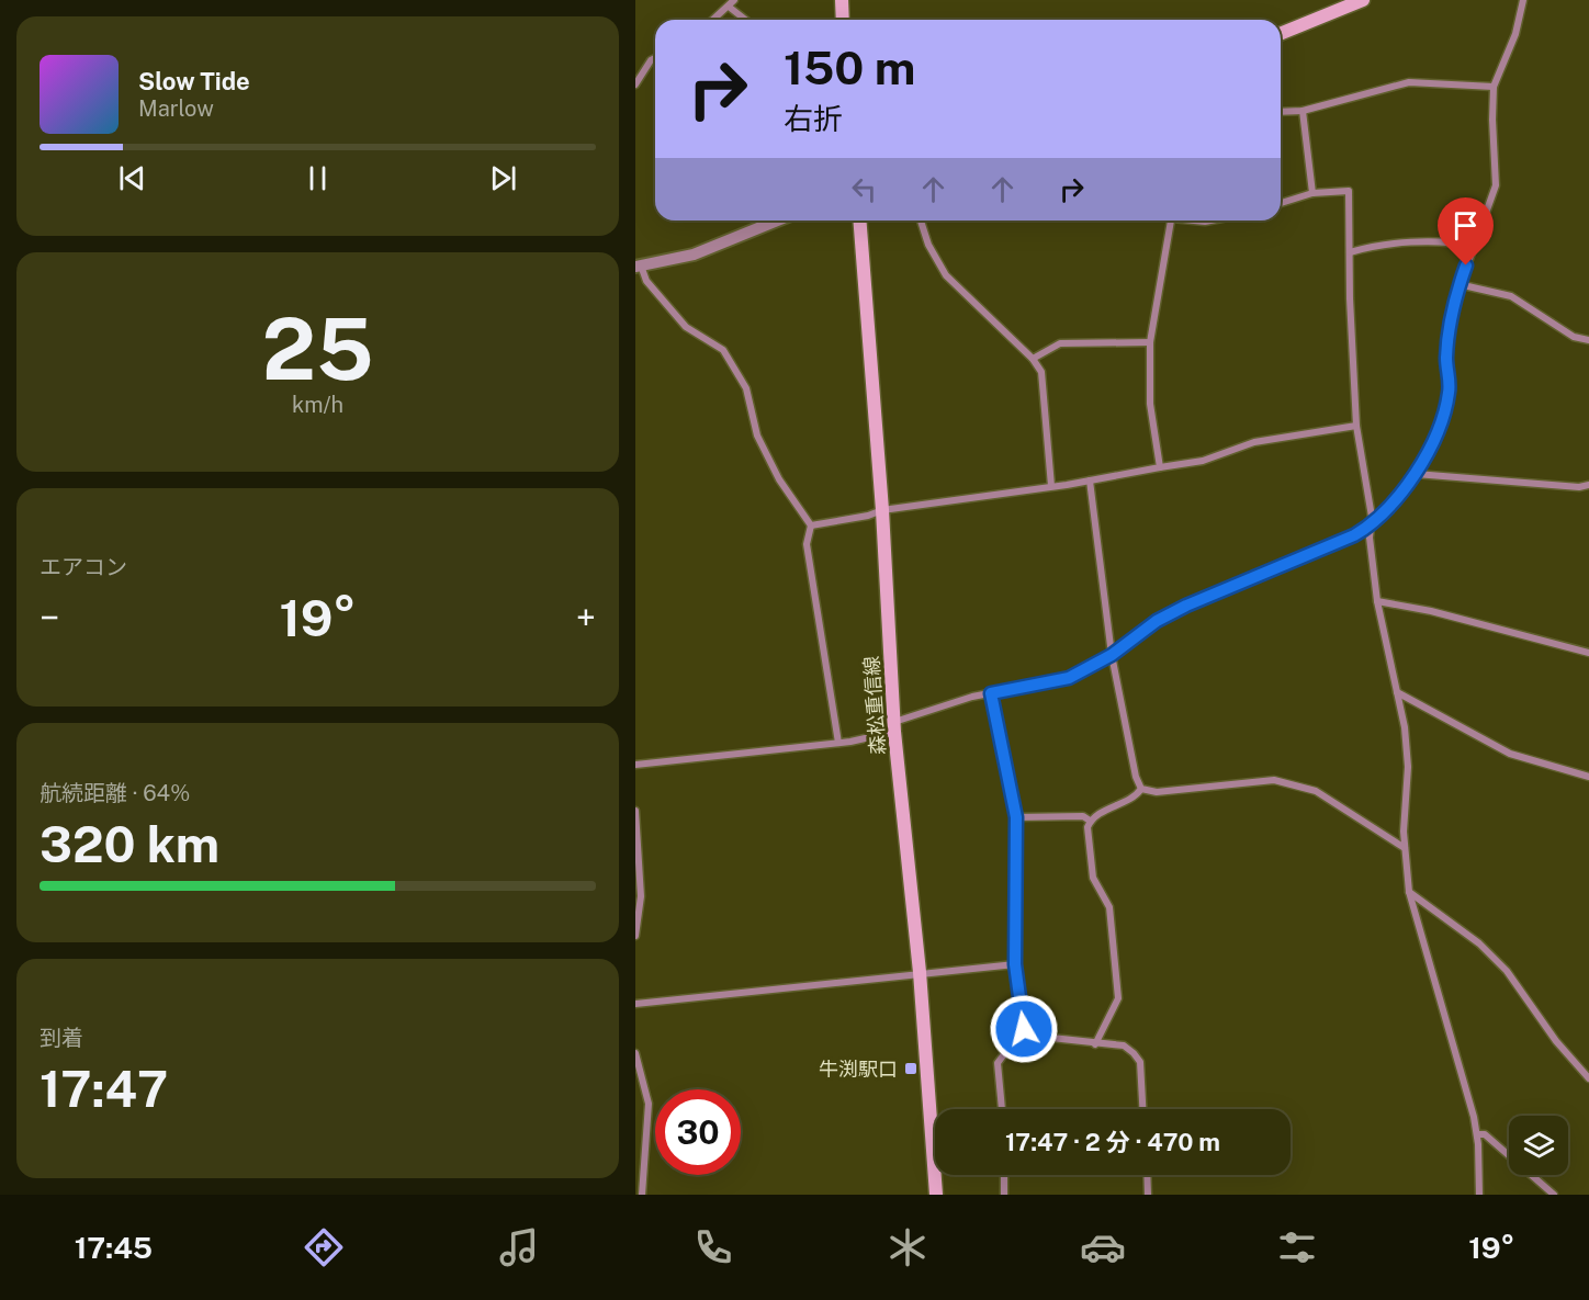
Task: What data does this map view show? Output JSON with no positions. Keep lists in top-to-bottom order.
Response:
{
  "streets": {
    "main road": ["森松重信線"]
  },
  "places": {
    "transit": ["牛渕駅口"]
  },
  "page": {
    "turn": ["150 m", "右折"],
    "song": ["Slow Tide", "Marlow"],
    "tile": [
      ["25", "km/h"],
      "エアコン",
      ["航続距離 · 64%", "320 km"],
      ["到着", "17:47"]
    ],
    "heat": ["−", "19°", "+"],
    "limit": "30",
    "trip": "17:47 · 2 分 · 470 m",
    "tabs": ["17:45", "19°"]
  }
}
